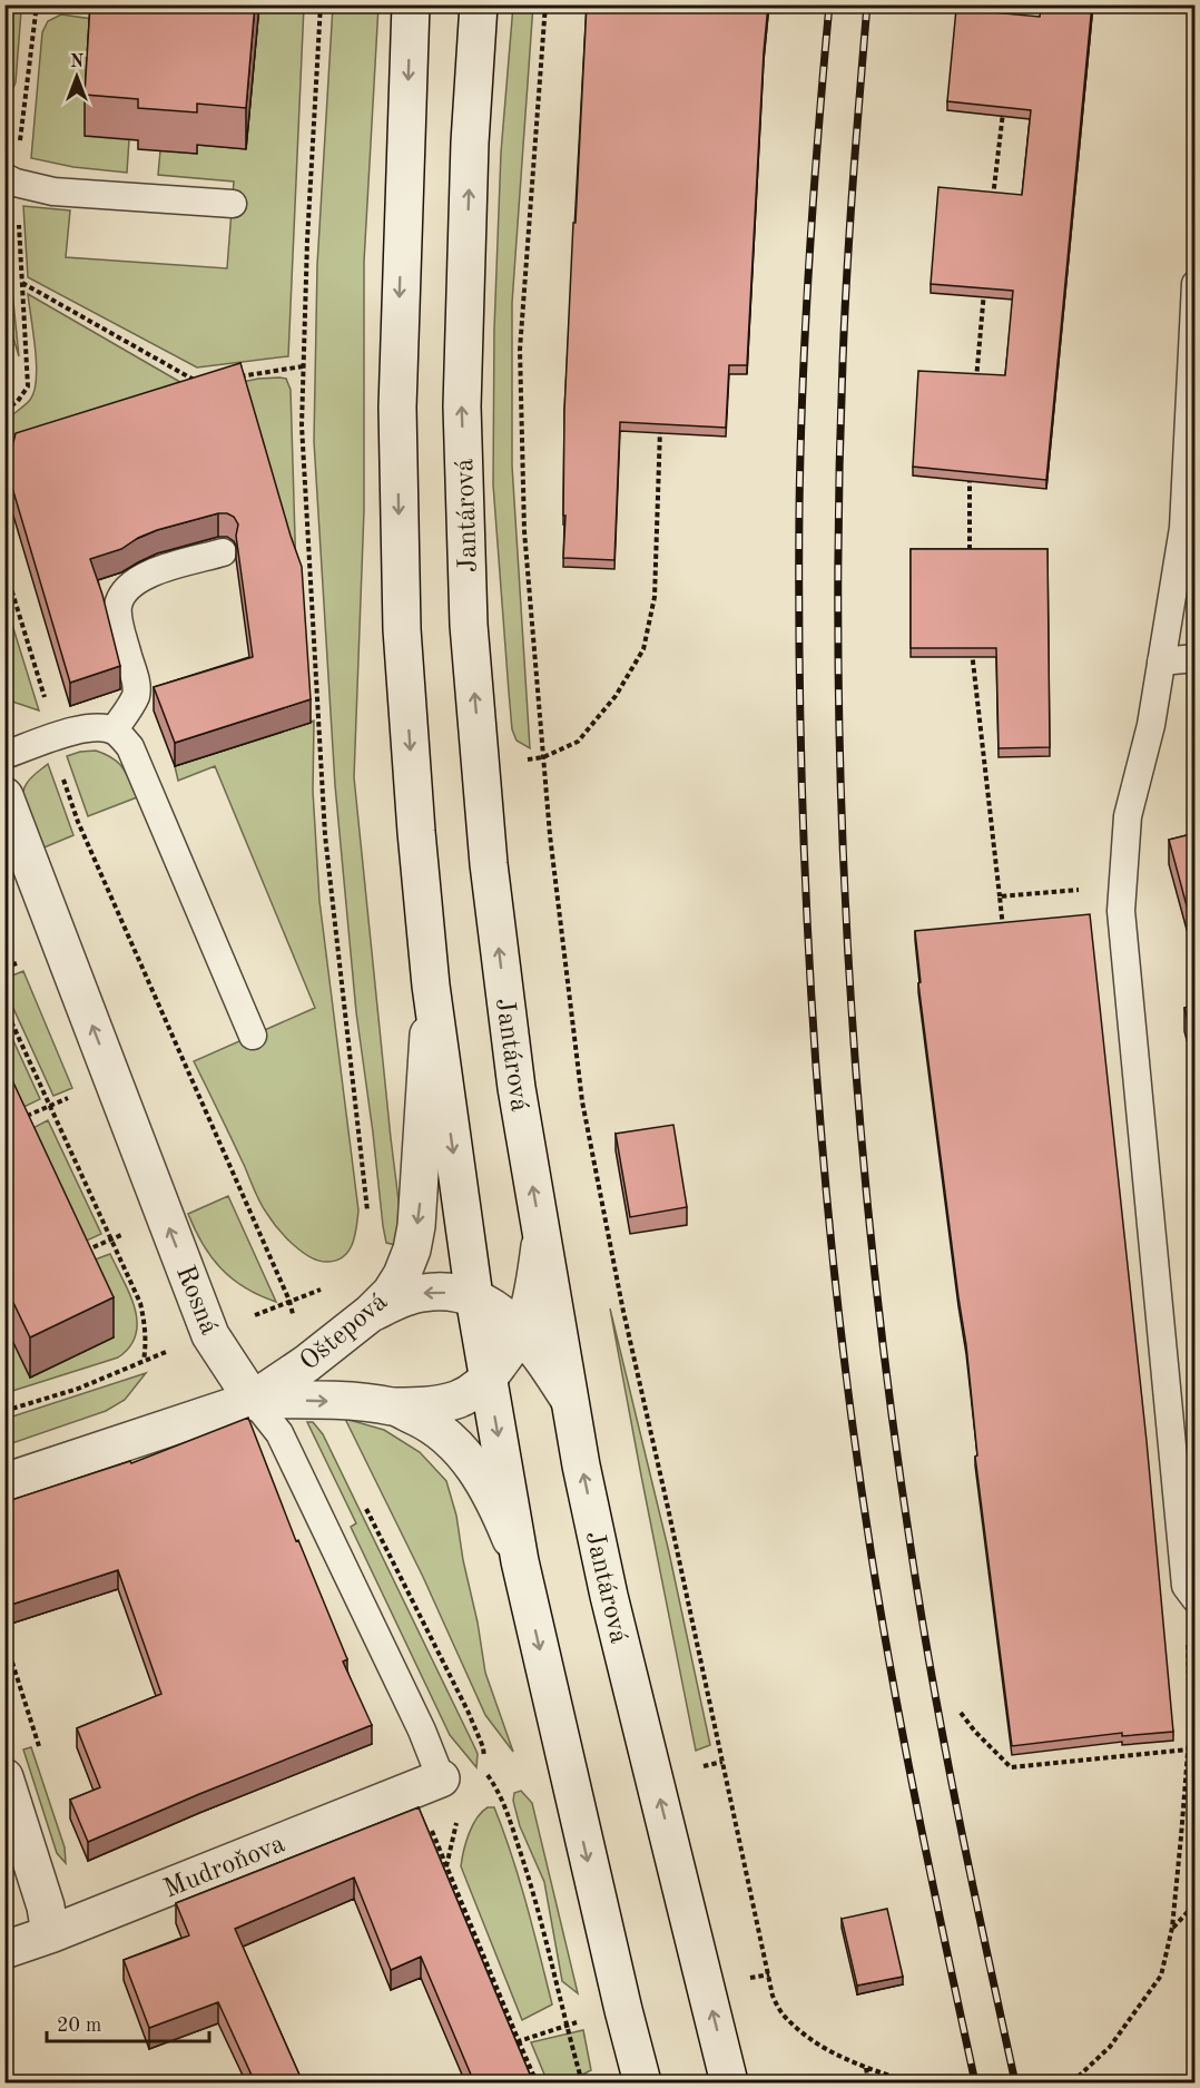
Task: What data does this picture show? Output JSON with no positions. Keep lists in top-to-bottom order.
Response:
{
  "streets": {
    "street": [
      "Jantárová",
      "Rosná",
      "Oštepová",
      "Mudroňova"
    ]
  },
  "crossings": [
    ["Rosná", "Oštepová"],
    ["Rosná", "Mudroňova"]
  ],
  "scale_bar": "20 m",
  "north": "top"
}
